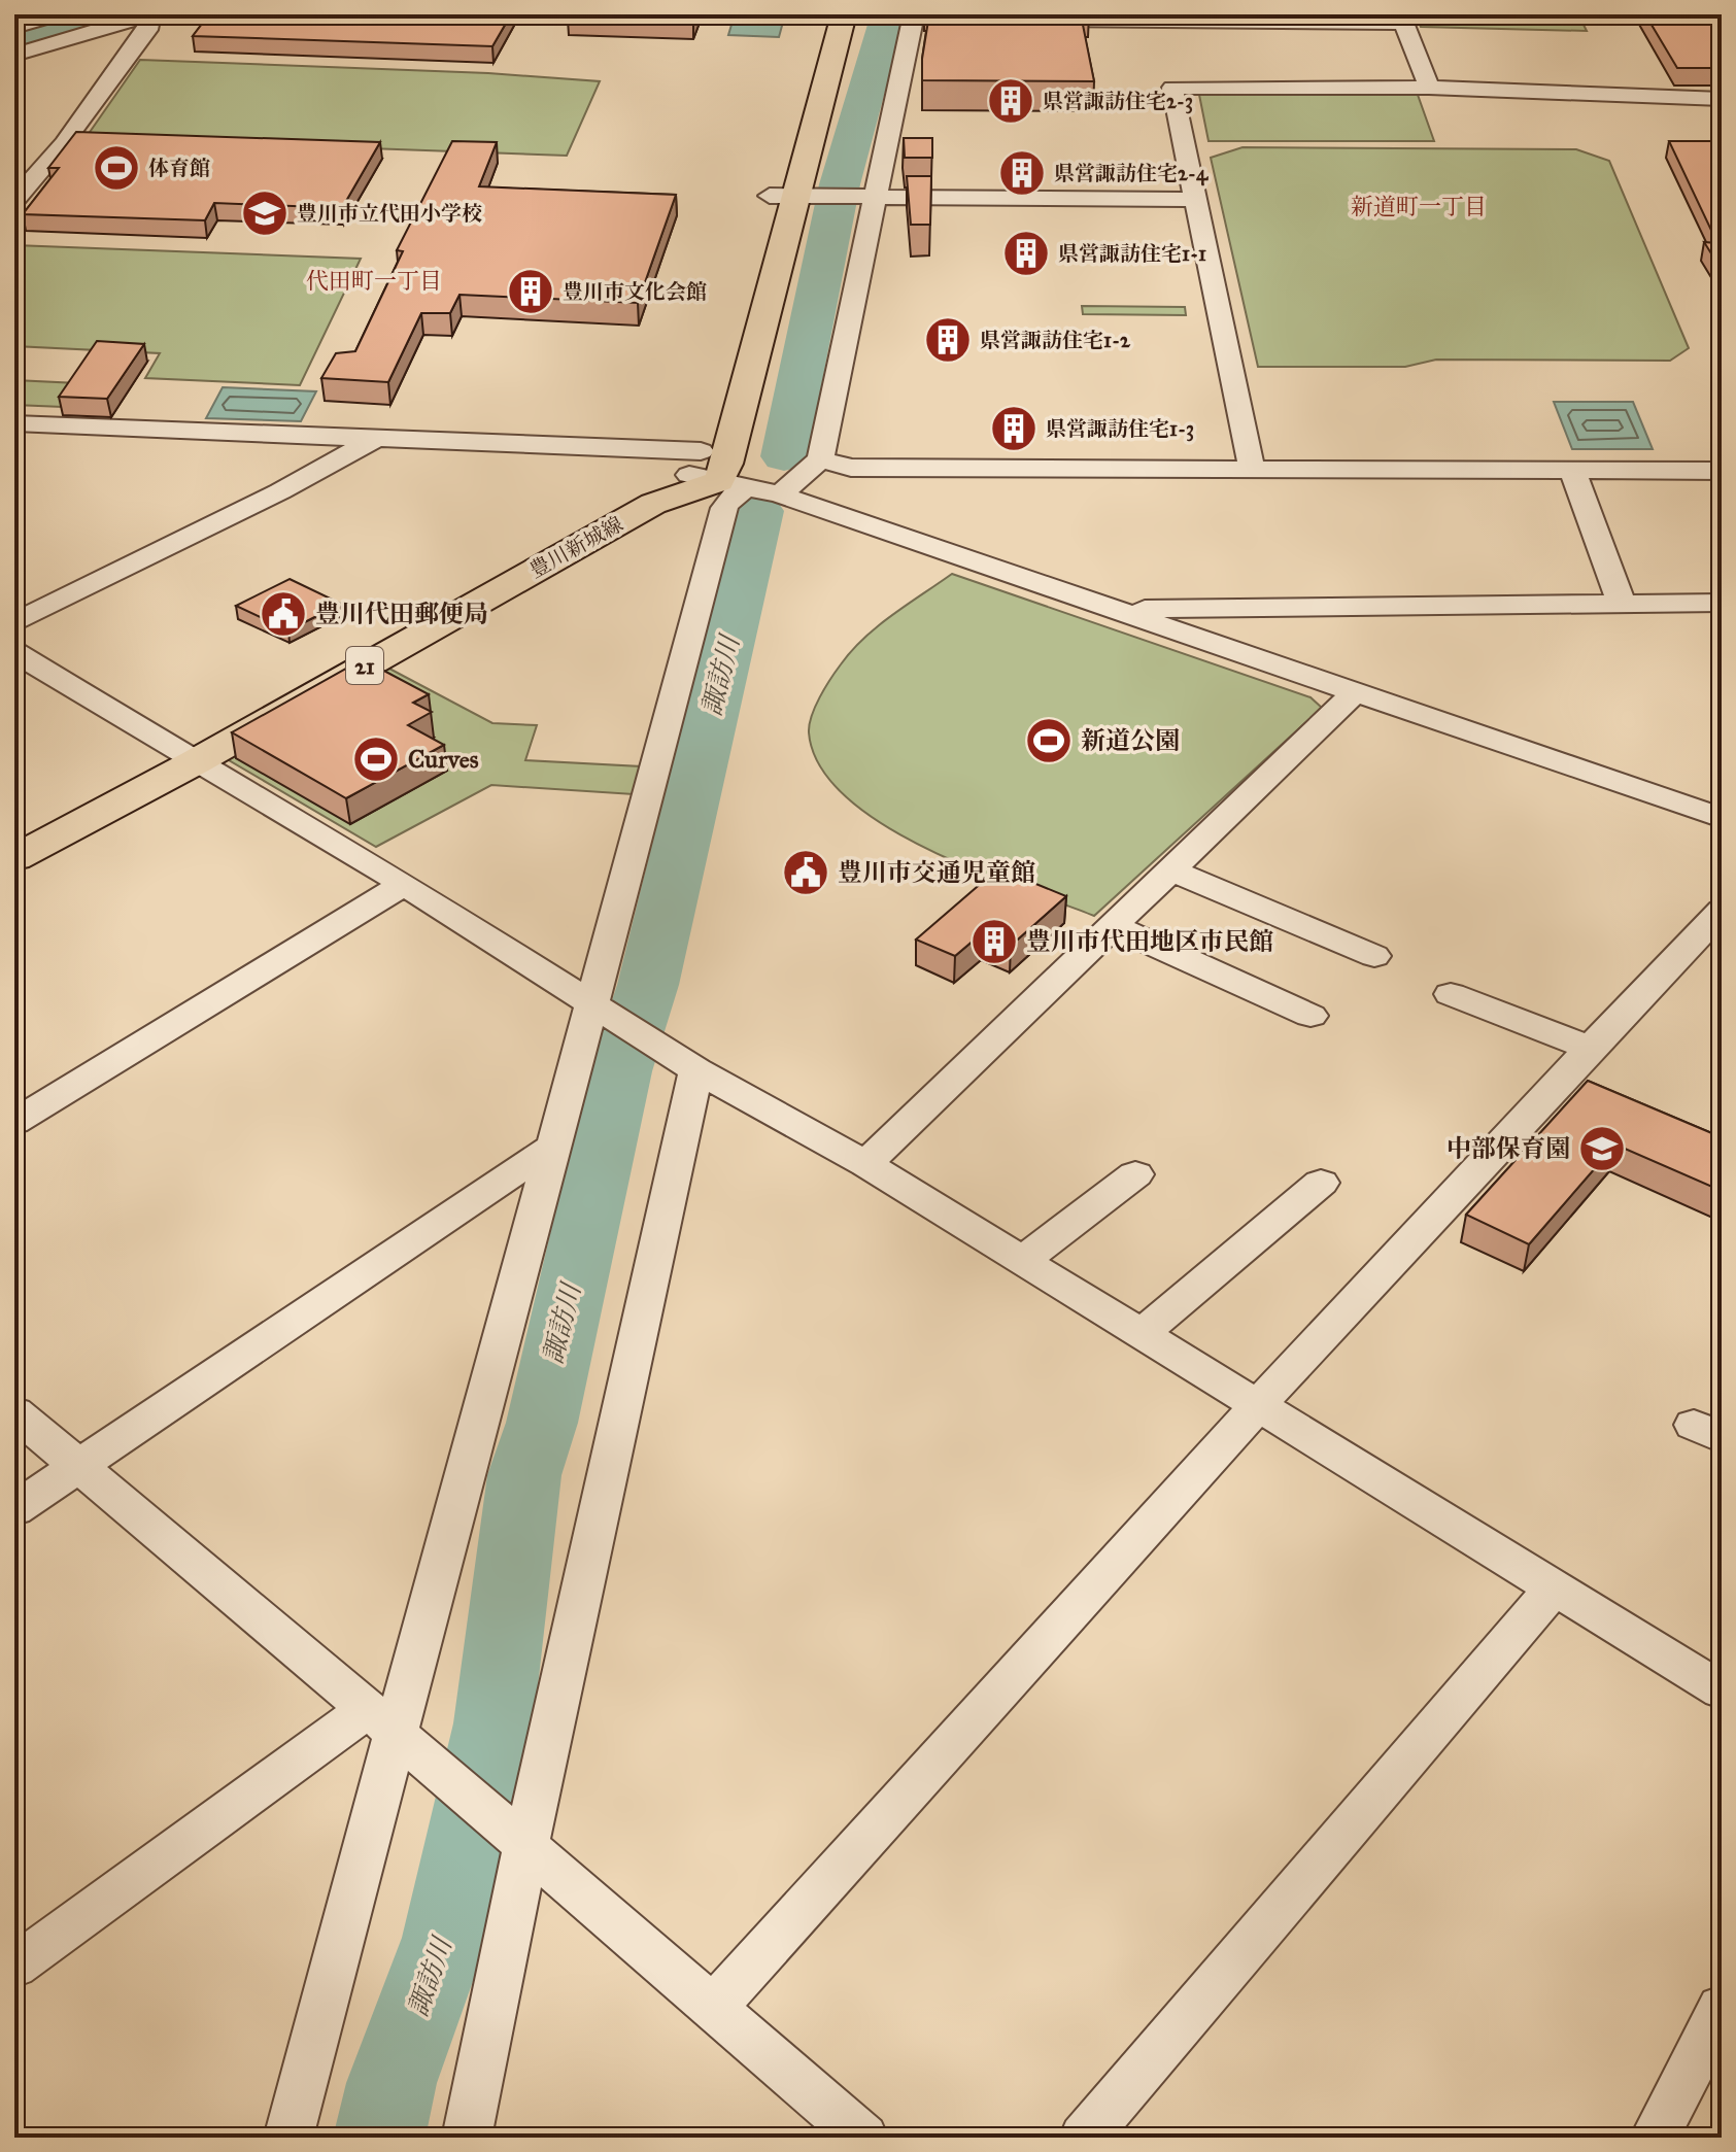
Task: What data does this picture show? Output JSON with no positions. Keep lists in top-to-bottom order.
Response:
{
  "streets": {
    "main road": ["豊川新城線", "21"]
  },
  "districts": ["新道町一丁目", "代田町一丁目"],
  "water": ["諏訪川"],
  "places": {
    "building": [
      "県営諏訪住宅2-3",
      "県営諏訪住宅2-4",
      "県営諏訪住宅1-1",
      "豊川市文化会館",
      "県営諏訪住宅1-2",
      "県営諏訪住宅1-3",
      "豊川市代田地区市民館"
    ],
    "sports": ["体育館", "新道公園", "Curves"],
    "school or university": ["豊川市立代田小学校", "中部保育園"],
    "public building": ["豊川代田郵便局", "豊川市交通児童館"]
  }
}
